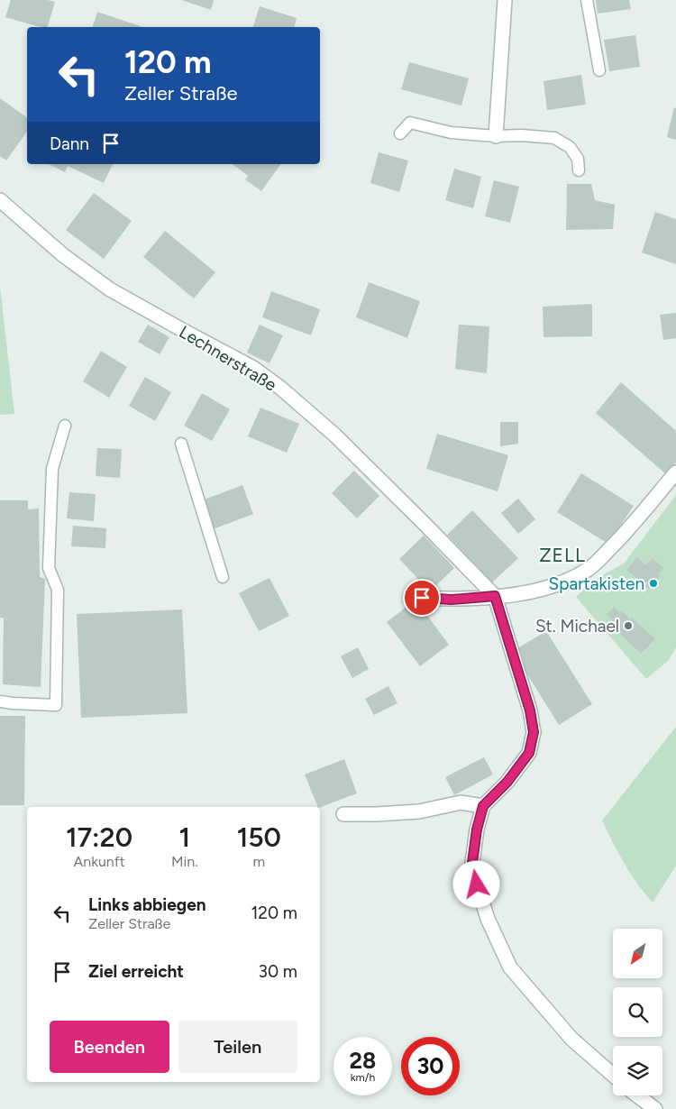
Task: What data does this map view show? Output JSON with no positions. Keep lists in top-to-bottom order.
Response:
{
  "streets": {
    "street": ["Lechnerstraße"]
  },
  "districts": ["ZELL"],
  "places": ["Spartakisten", "St. Michael"],
  "north": "bottom left",
  "page": {
    "turn": ["120 m", "Zeller Straße"],
    "then": "Dann",
    "eta": [
      "17:20",
      "Ankunft",
      "1",
      "Min.",
      "150",
      "m"
    ],
    "list": [
      {
        "name": "Links abbiegen",
        "note": "Zeller Straße",
        "value": "120 m"
      },
      {
        "name": "Ziel erreicht",
        "value": "30 m"
      }
    ],
    "buttons": ["Beenden", "Teilen"],
    "speed": "28 km/h",
    "limit": "30"
  }
}
